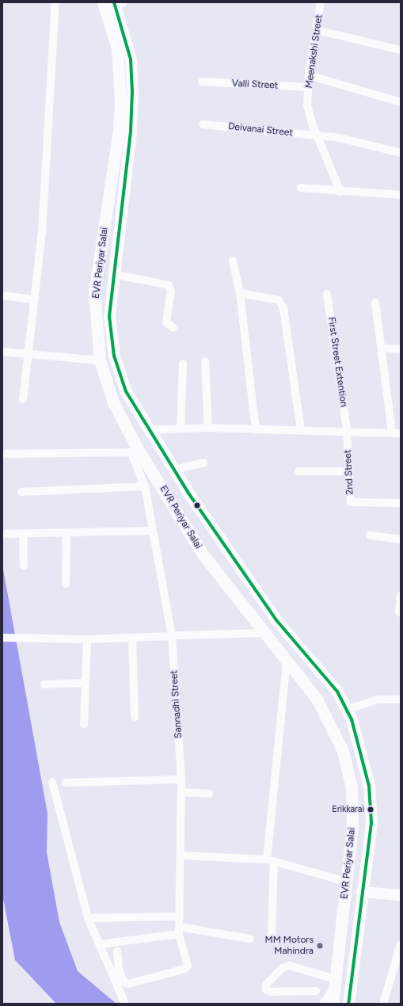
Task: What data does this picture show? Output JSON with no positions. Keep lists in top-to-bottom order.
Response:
{
  "streets": {
    "main road": ["EVR Periyar Salai"],
    "street": [
      "Meenakshi Street",
      "Valli Street",
      "Deivanai Street",
      "First Street Extention",
      "2nd Street",
      "Sannadhi Street"
    ]
  },
  "crossings": [
    ["Meenakshi Street", "Valli Street"],
    ["Meenakshi Street", "Deivanai Street"],
    ["EVR Periyar Salai", "Sannadhi Street"],
    ["First Street Extention", "2nd Street"]
  ],
  "places": ["Erikkarai", "MM Motors Mahindra"]
}
